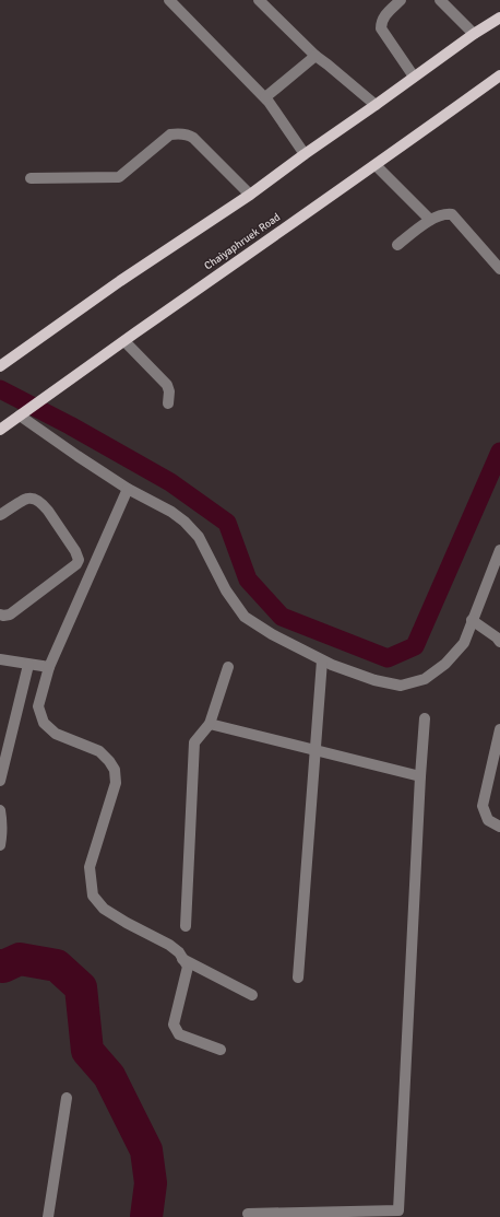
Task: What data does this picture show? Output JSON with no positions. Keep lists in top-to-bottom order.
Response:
{
  "streets": {
    "main road": ["Chaiyaphruek Road"]
  }
}
